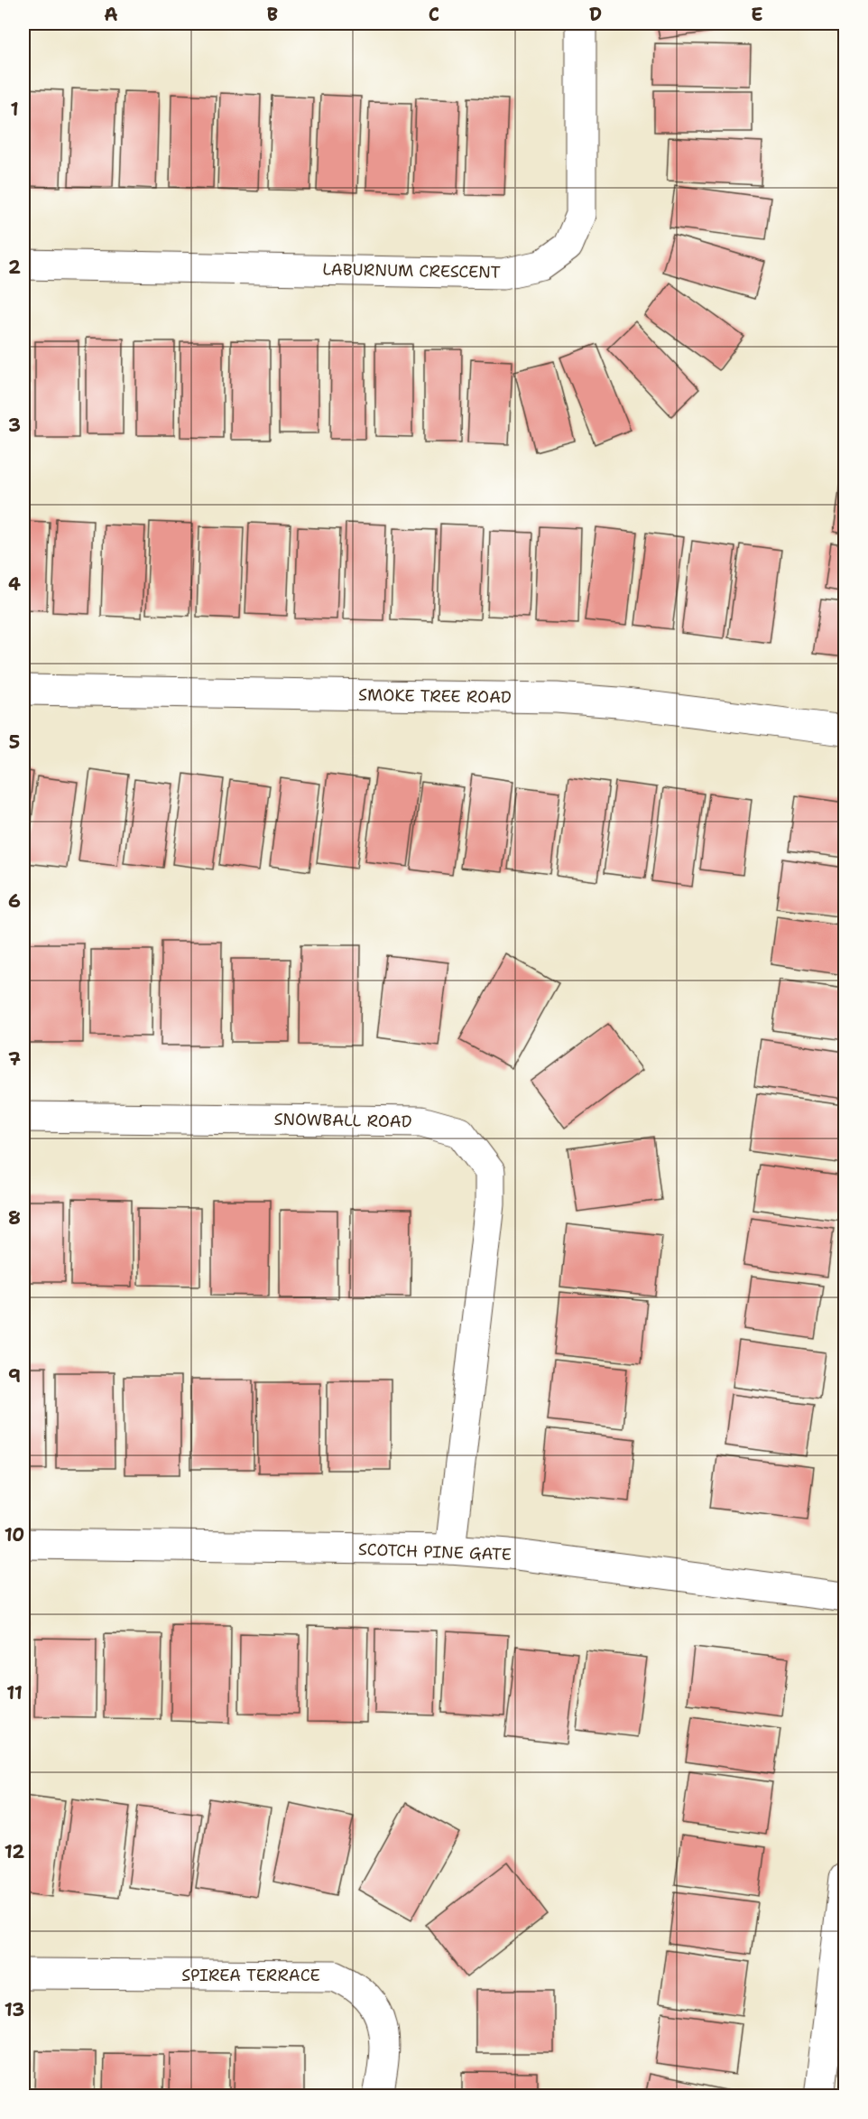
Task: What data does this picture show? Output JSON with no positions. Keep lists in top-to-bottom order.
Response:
{
  "streets": {
    "street": [
      "LABURNUM CRESCENT",
      "SMOKE TREE ROAD",
      "SNOWBALL ROAD",
      "SCOTCH PINE GATE",
      "SPIREA TERRACE"
    ]
  },
  "crossings": [
    ["SNOWBALL ROAD", "SCOTCH PINE GATE"]
  ],
  "grid": {
    "columns": [
      "A",
      "B",
      "C",
      "D",
      "E"
    ],
    "rows": [
      "1",
      "2",
      "3",
      "4",
      "5",
      "6",
      "7",
      "8",
      "9",
      "10",
      "11",
      "12",
      "13"
    ]
  }
}
